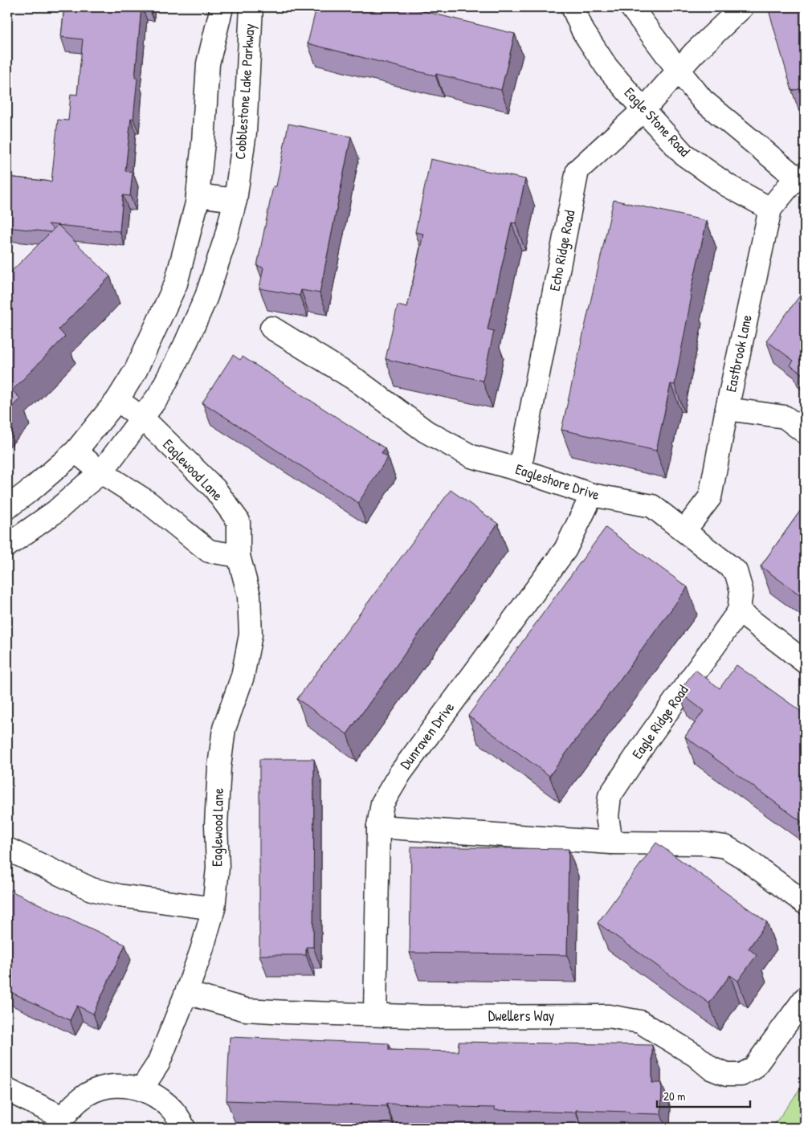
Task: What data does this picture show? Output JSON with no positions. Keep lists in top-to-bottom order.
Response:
{
  "streets": {
    "street": [
      "Cobblestone Lake Parkway",
      "Eagle Stone Road",
      "Echo Ridge Road",
      "Eastbrook Lane",
      "Eaglewood Lane",
      "Eagleshore Drive",
      "Eagle Ridge Road",
      "Dunraven Drive",
      "Dwellers Way"
    ]
  },
  "crossings": [
    ["Cobblestone Lake Parkway", "Eaglewood Lane"],
    ["Eagle Stone Road", "Echo Ridge Road"],
    ["Eagle Stone Road", "Eastbrook Lane"],
    ["Echo Ridge Road", "Eagleshore Drive"],
    ["Eastbrook Lane", "Eagleshore Drive"],
    ["Eaglewood Lane", "Dwellers Way"],
    ["Eagleshore Drive", "Eagle Ridge Road"],
    ["Eagleshore Drive", "Dunraven Drive"],
    ["Dunraven Drive", "Dwellers Way"]
  ],
  "scale_bar": "20 m"
}
